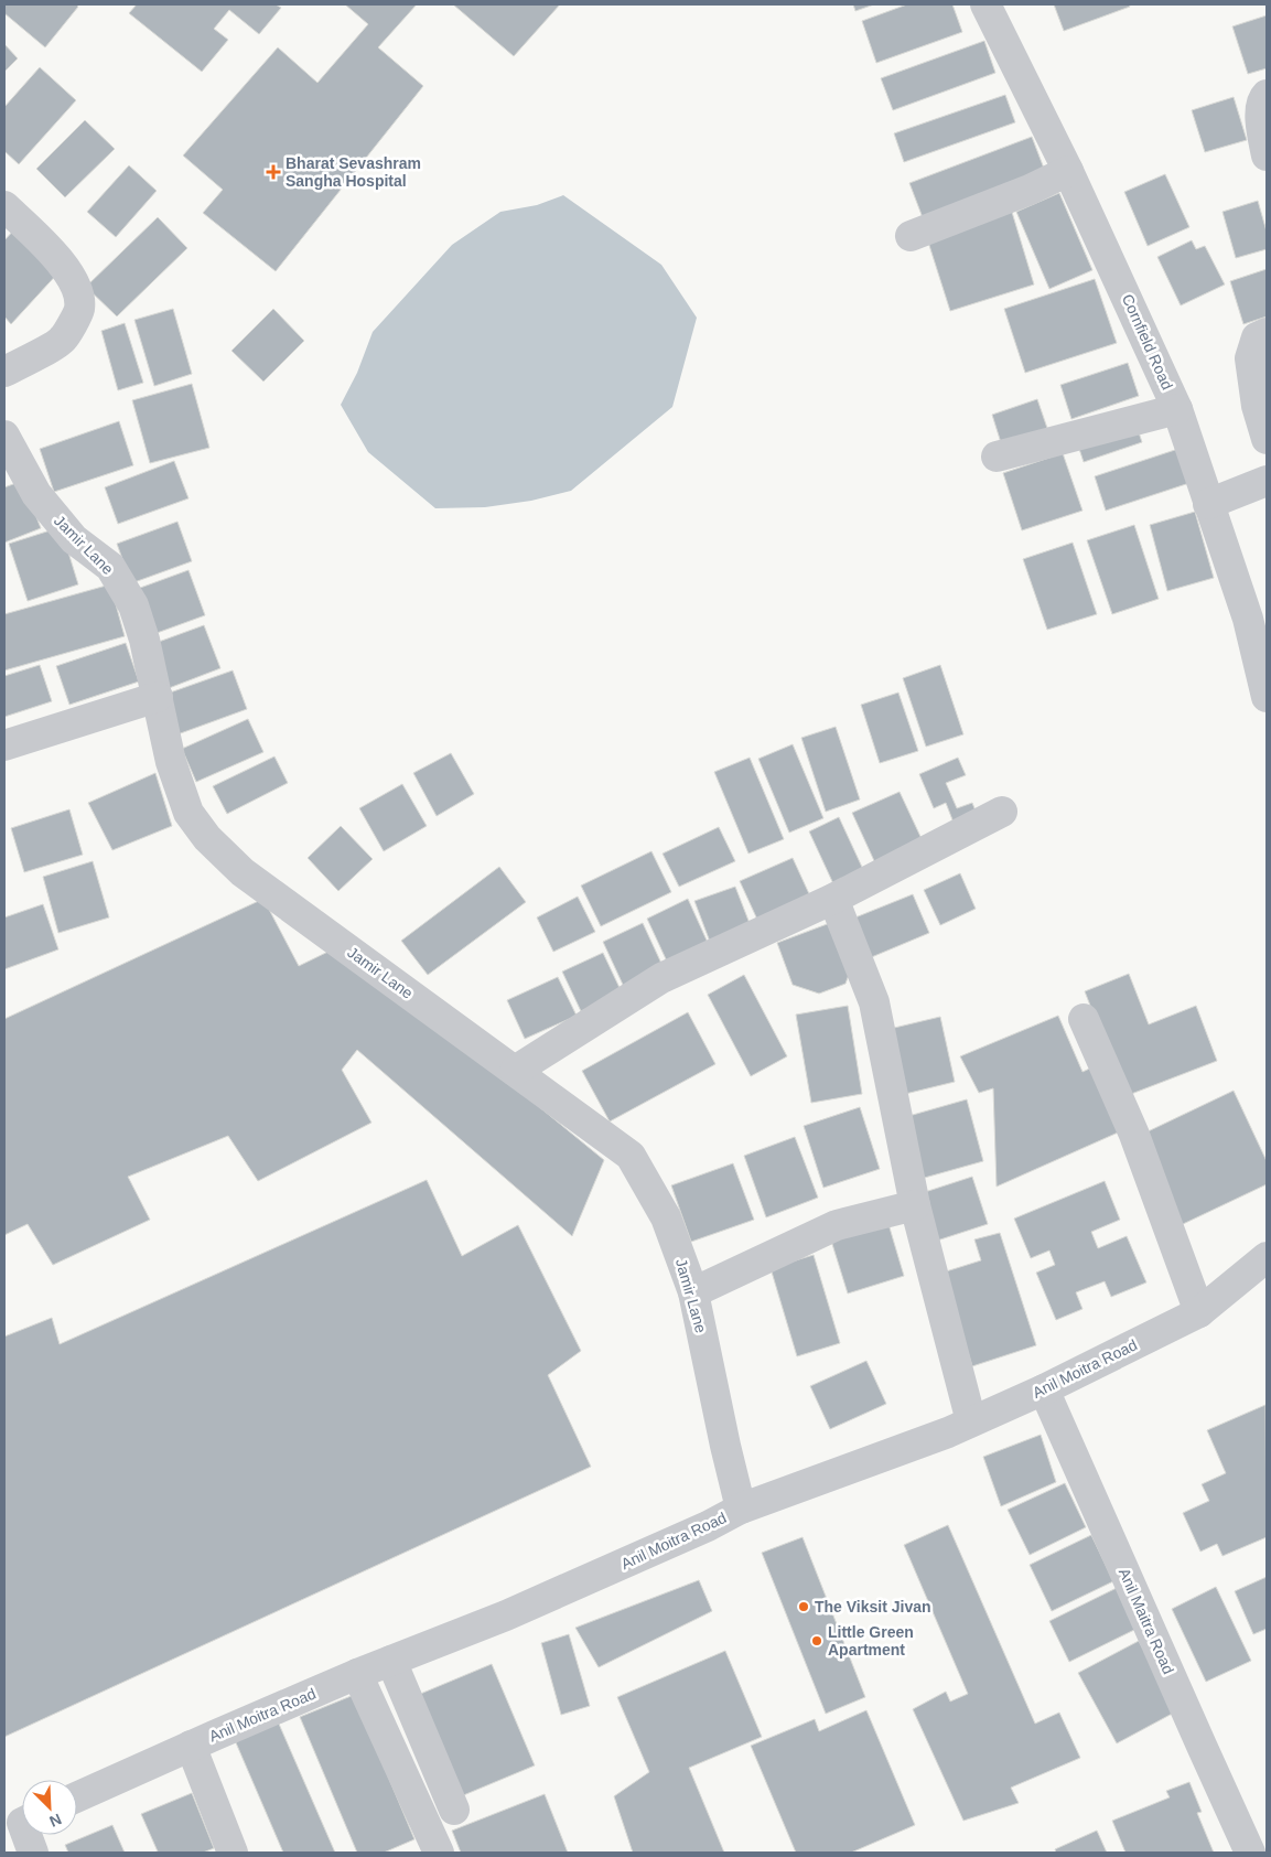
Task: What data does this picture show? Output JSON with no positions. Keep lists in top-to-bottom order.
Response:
{
  "streets": {
    "street": [
      "Cornfield Road",
      "Jamir Lane",
      "Anil Moitra Road",
      "Anil Maitra Road"
    ]
  },
  "crossings": [
    ["Jamir Lane", "Anil Moitra Road"],
    ["Anil Moitra Road", "Anil Maitra Road"]
  ],
  "places": {
    "health": ["Bharat Sevashram Sangha Hospital"],
    "other": ["The Viksit Jivan", "Little Green Apartment"]
  },
  "north": "bottom right"
}
